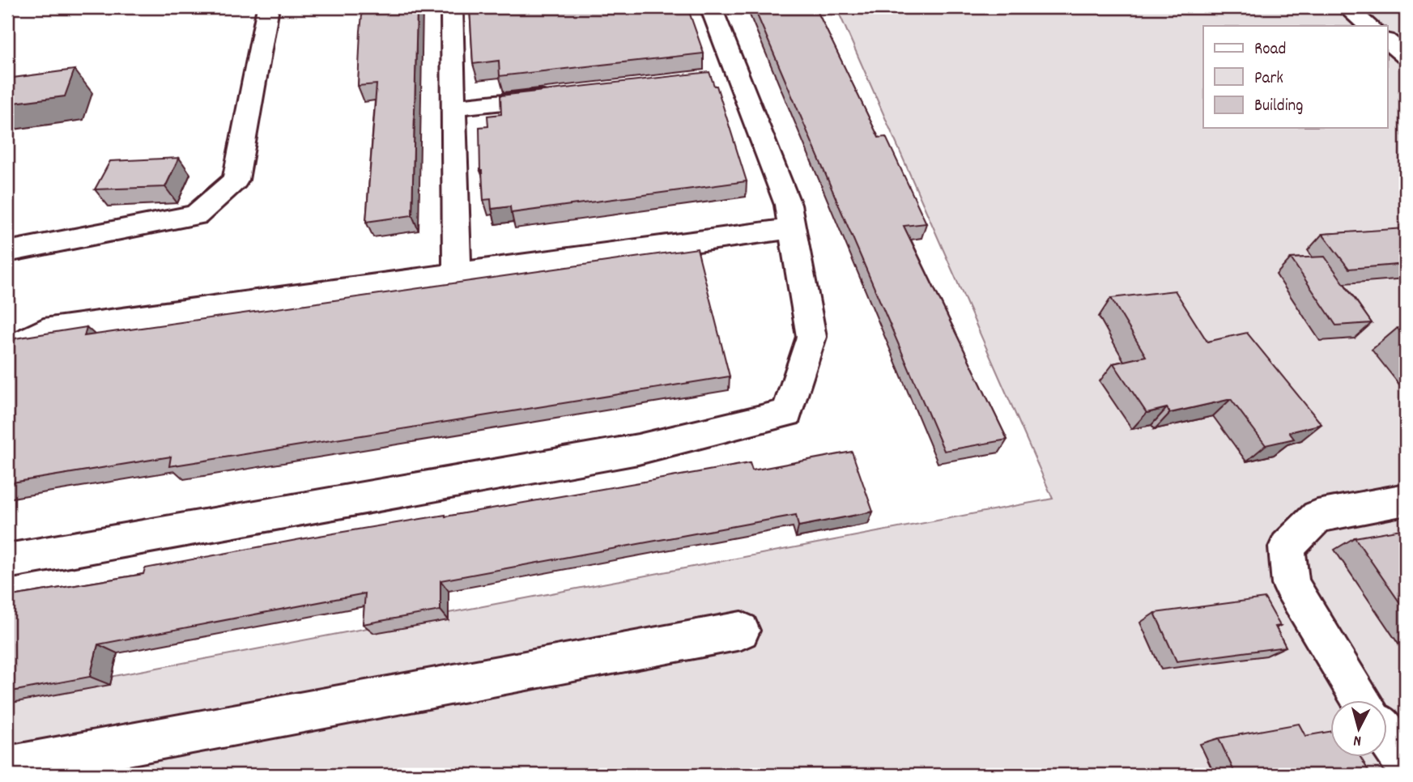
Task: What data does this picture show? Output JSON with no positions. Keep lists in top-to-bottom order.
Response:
{
  "legend": ["Road", "Park", "Building"],
  "north": "bottom"
}
